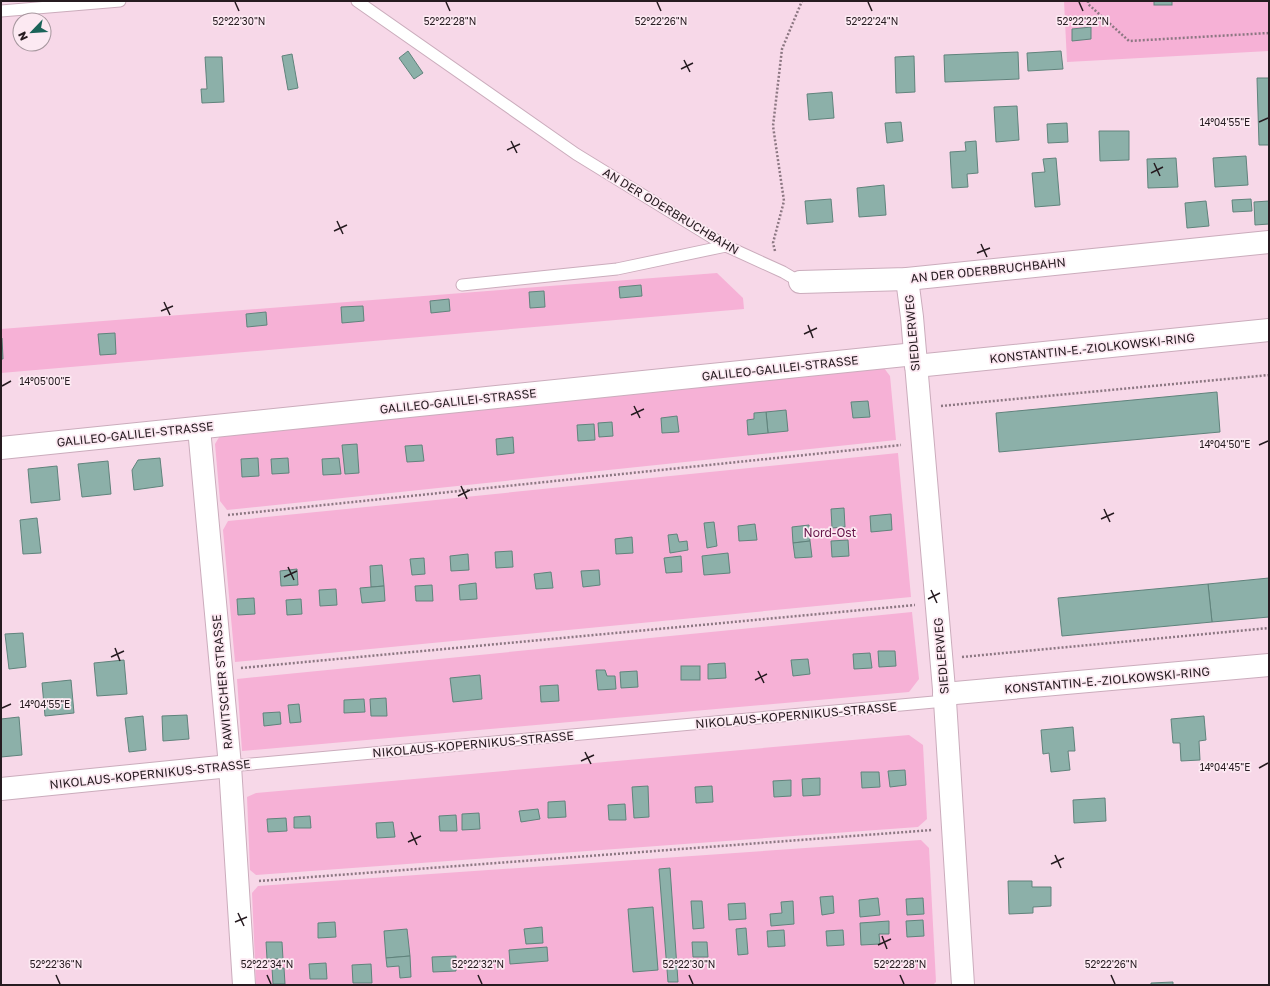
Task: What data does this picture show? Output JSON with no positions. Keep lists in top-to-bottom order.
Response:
{
  "streets": {
    "street": [
      "AN DER ODERBRUCHBAHN",
      "SIEDLERWEG",
      "KONSTANTIN-E.-ZIOLKOWSKI-RING",
      "GALILEO-GALILEI-STRASSE",
      "RAWITSCHER STRASSE",
      "NIKOLAUS-KOPERNIKUS-STRASSE"
    ]
  },
  "crossings": [
    ["AN DER ODERBRUCHBAHN", "SIEDLERWEG"],
    ["SIEDLERWEG", "KONSTANTIN-E.-ZIOLKOWSKI-RING"],
    ["SIEDLERWEG", "GALILEO-GALILEI-STRASSE"],
    ["SIEDLERWEG", "NIKOLAUS-KOPERNIKUS-STRASSE"],
    ["KONSTANTIN-E.-ZIOLKOWSKI-RING", "GALILEO-GALILEI-STRASSE"],
    ["KONSTANTIN-E.-ZIOLKOWSKI-RING", "NIKOLAUS-KOPERNIKUS-STRASSE"],
    ["GALILEO-GALILEI-STRASSE", "RAWITSCHER STRASSE"],
    ["RAWITSCHER STRASSE", "NIKOLAUS-KOPERNIKUS-STRASSE"]
  ],
  "parks": ["Nord-Ost"],
  "north": "bottom left",
  "coordinates": [
    "52°22'30\"N",
    "52°22'28\"N",
    "52°22'26\"N",
    "52°22'22\"N",
    "52°22'24\"N",
    "14°04'55\"E",
    "14°05'00\"E",
    "14°04'50\"E",
    "14°04'45\"E",
    "52°22'36\"N",
    "52°22'34\"N",
    "52°22'32\"N"
  ]
}
